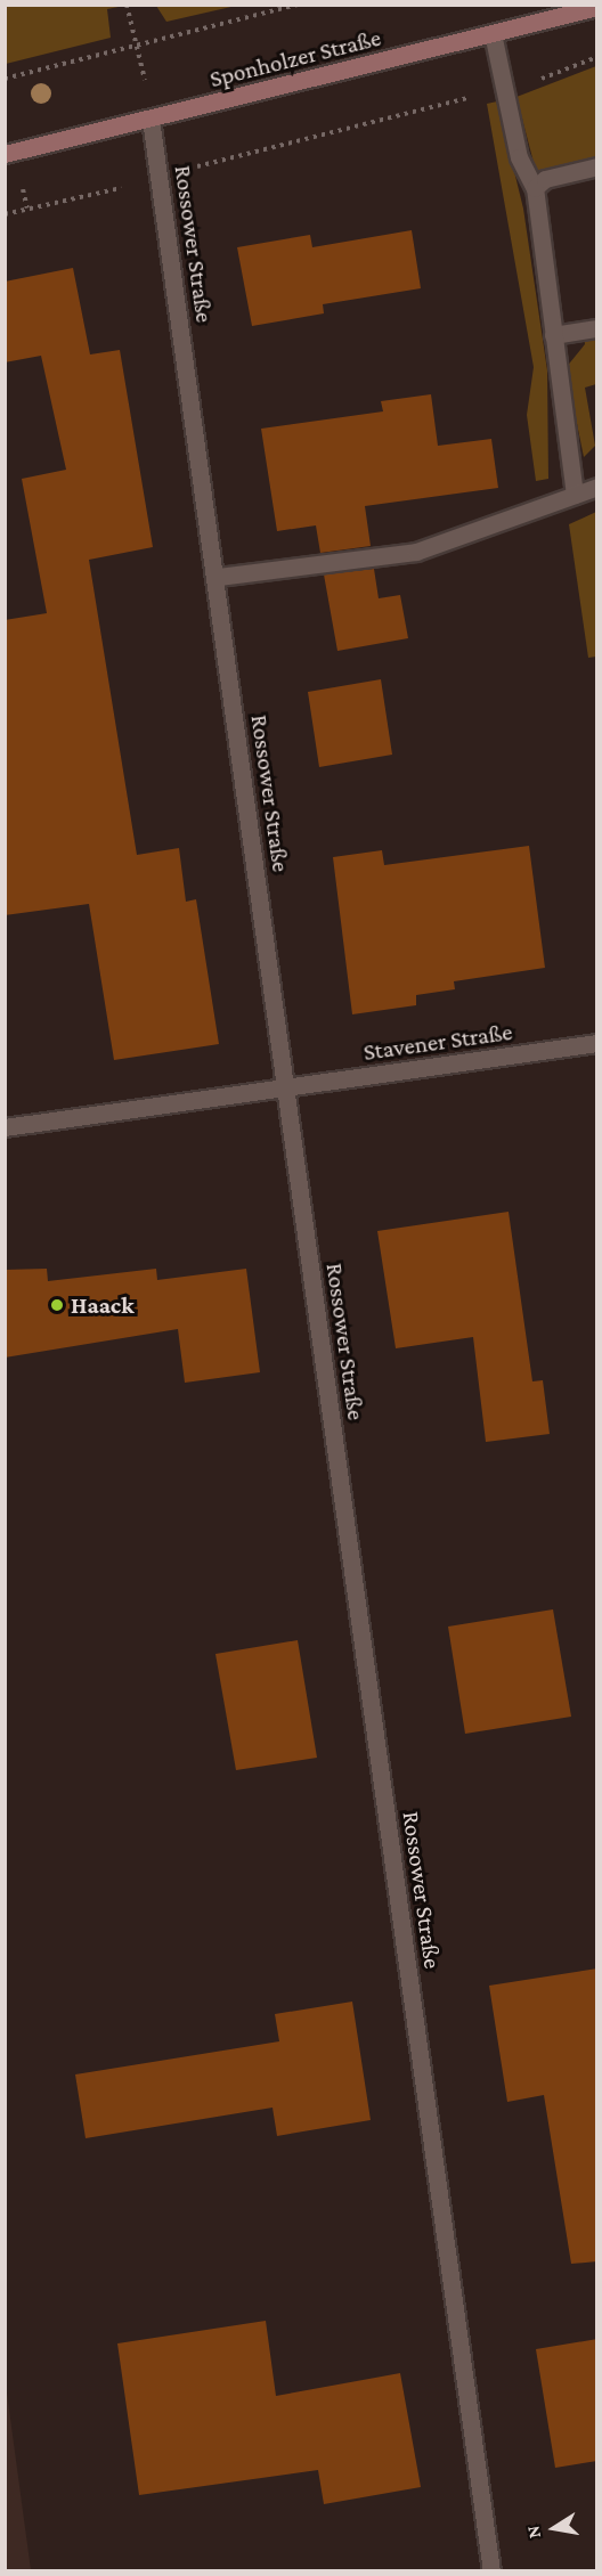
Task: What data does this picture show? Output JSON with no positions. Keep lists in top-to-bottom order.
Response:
{
  "streets": {
    "street": ["Sponholzer Straße", "Rossower Straße", "Stavener Straße"]
  },
  "crossings": [
    ["Sponholzer Straße", "Rossower Straße"],
    ["Rossower Straße", "Stavener Straße"]
  ],
  "places": ["Haack"],
  "north": "left"
}
